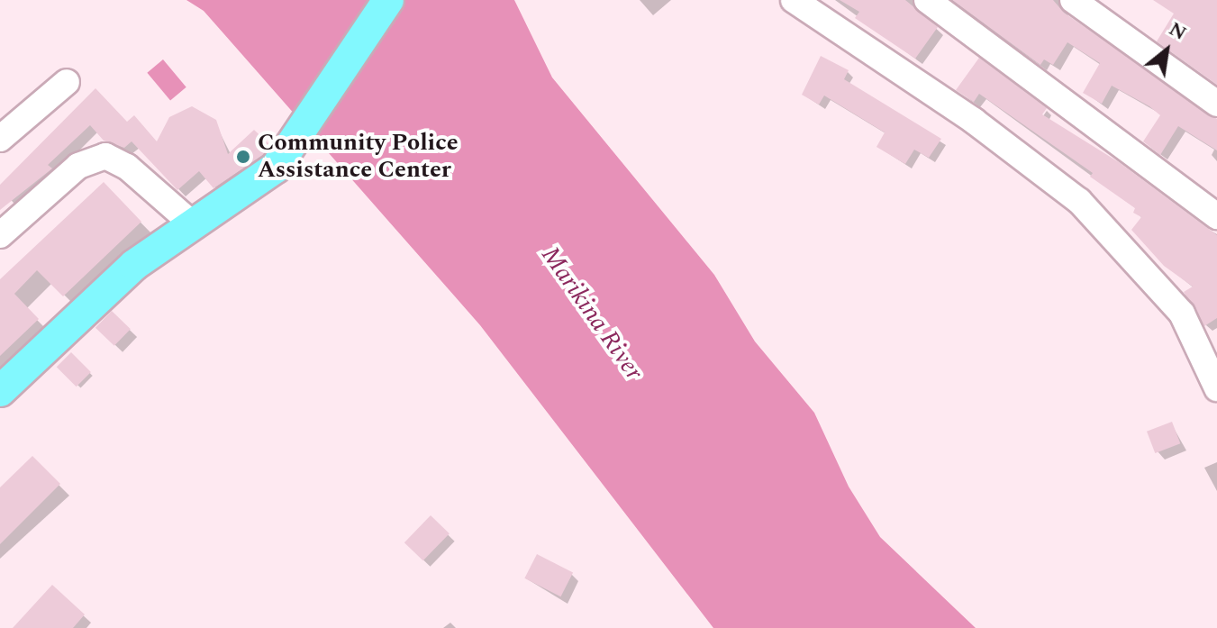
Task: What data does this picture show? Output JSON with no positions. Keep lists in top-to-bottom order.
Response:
{
  "water": ["Marikina River"],
  "places": ["Community Police Assistance Center"],
  "north": "top right"
}
